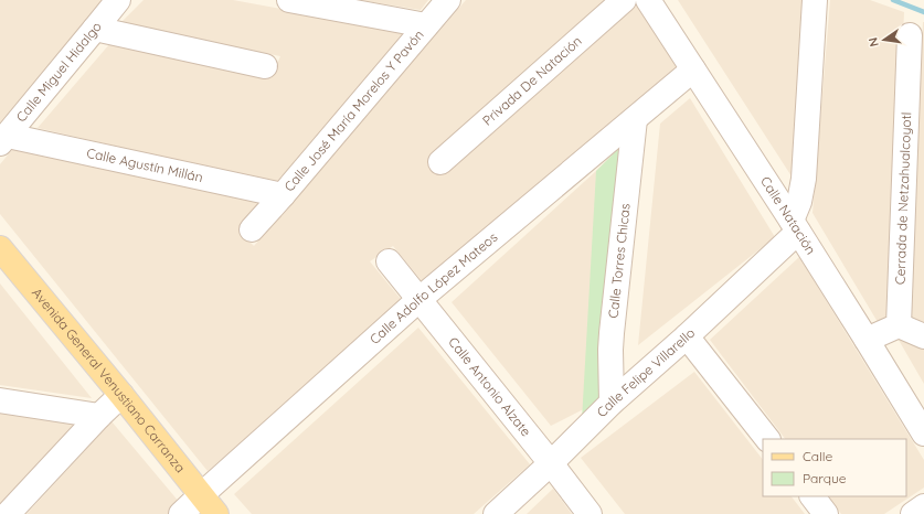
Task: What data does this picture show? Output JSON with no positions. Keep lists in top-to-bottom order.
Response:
{
  "streets": {
    "main road": ["Avenida General Venustiano Carranza"],
    "street": [
      "Calle Miguel Hidalgo",
      "Privada De Natación",
      "Calle José María Morelos Y Pavón",
      "Calle Agustín Millán",
      "Cerrada de Netzahualcoyotl",
      "Calle Natación",
      "Calle Torres Chicas",
      "Calle Adolfo López Mateos",
      "Calle Felipe Villarello",
      "Calle Antonio Alzate"
    ]
  },
  "crossings": [
    ["Calle Miguel Hidalgo", "Calle Agustín Millán"],
    ["Calle José María Morelos Y Pavón", "Calle Agustín Millán"],
    ["Calle Natación", "Calle Adolfo López Mateos"],
    ["Calle Natación", "Calle Felipe Villarello"],
    ["Calle Torres Chicas", "Calle Adolfo López Mateos"],
    ["Calle Torres Chicas", "Calle Felipe Villarello"],
    ["Calle Adolfo López Mateos", "Avenida General Venustiano Carranza"],
    ["Calle Adolfo López Mateos", "Calle Antonio Alzate"],
    ["Calle Felipe Villarello", "Calle Antonio Alzate"]
  ],
  "legend": ["Calle", "Parque"],
  "north": "left"
}
